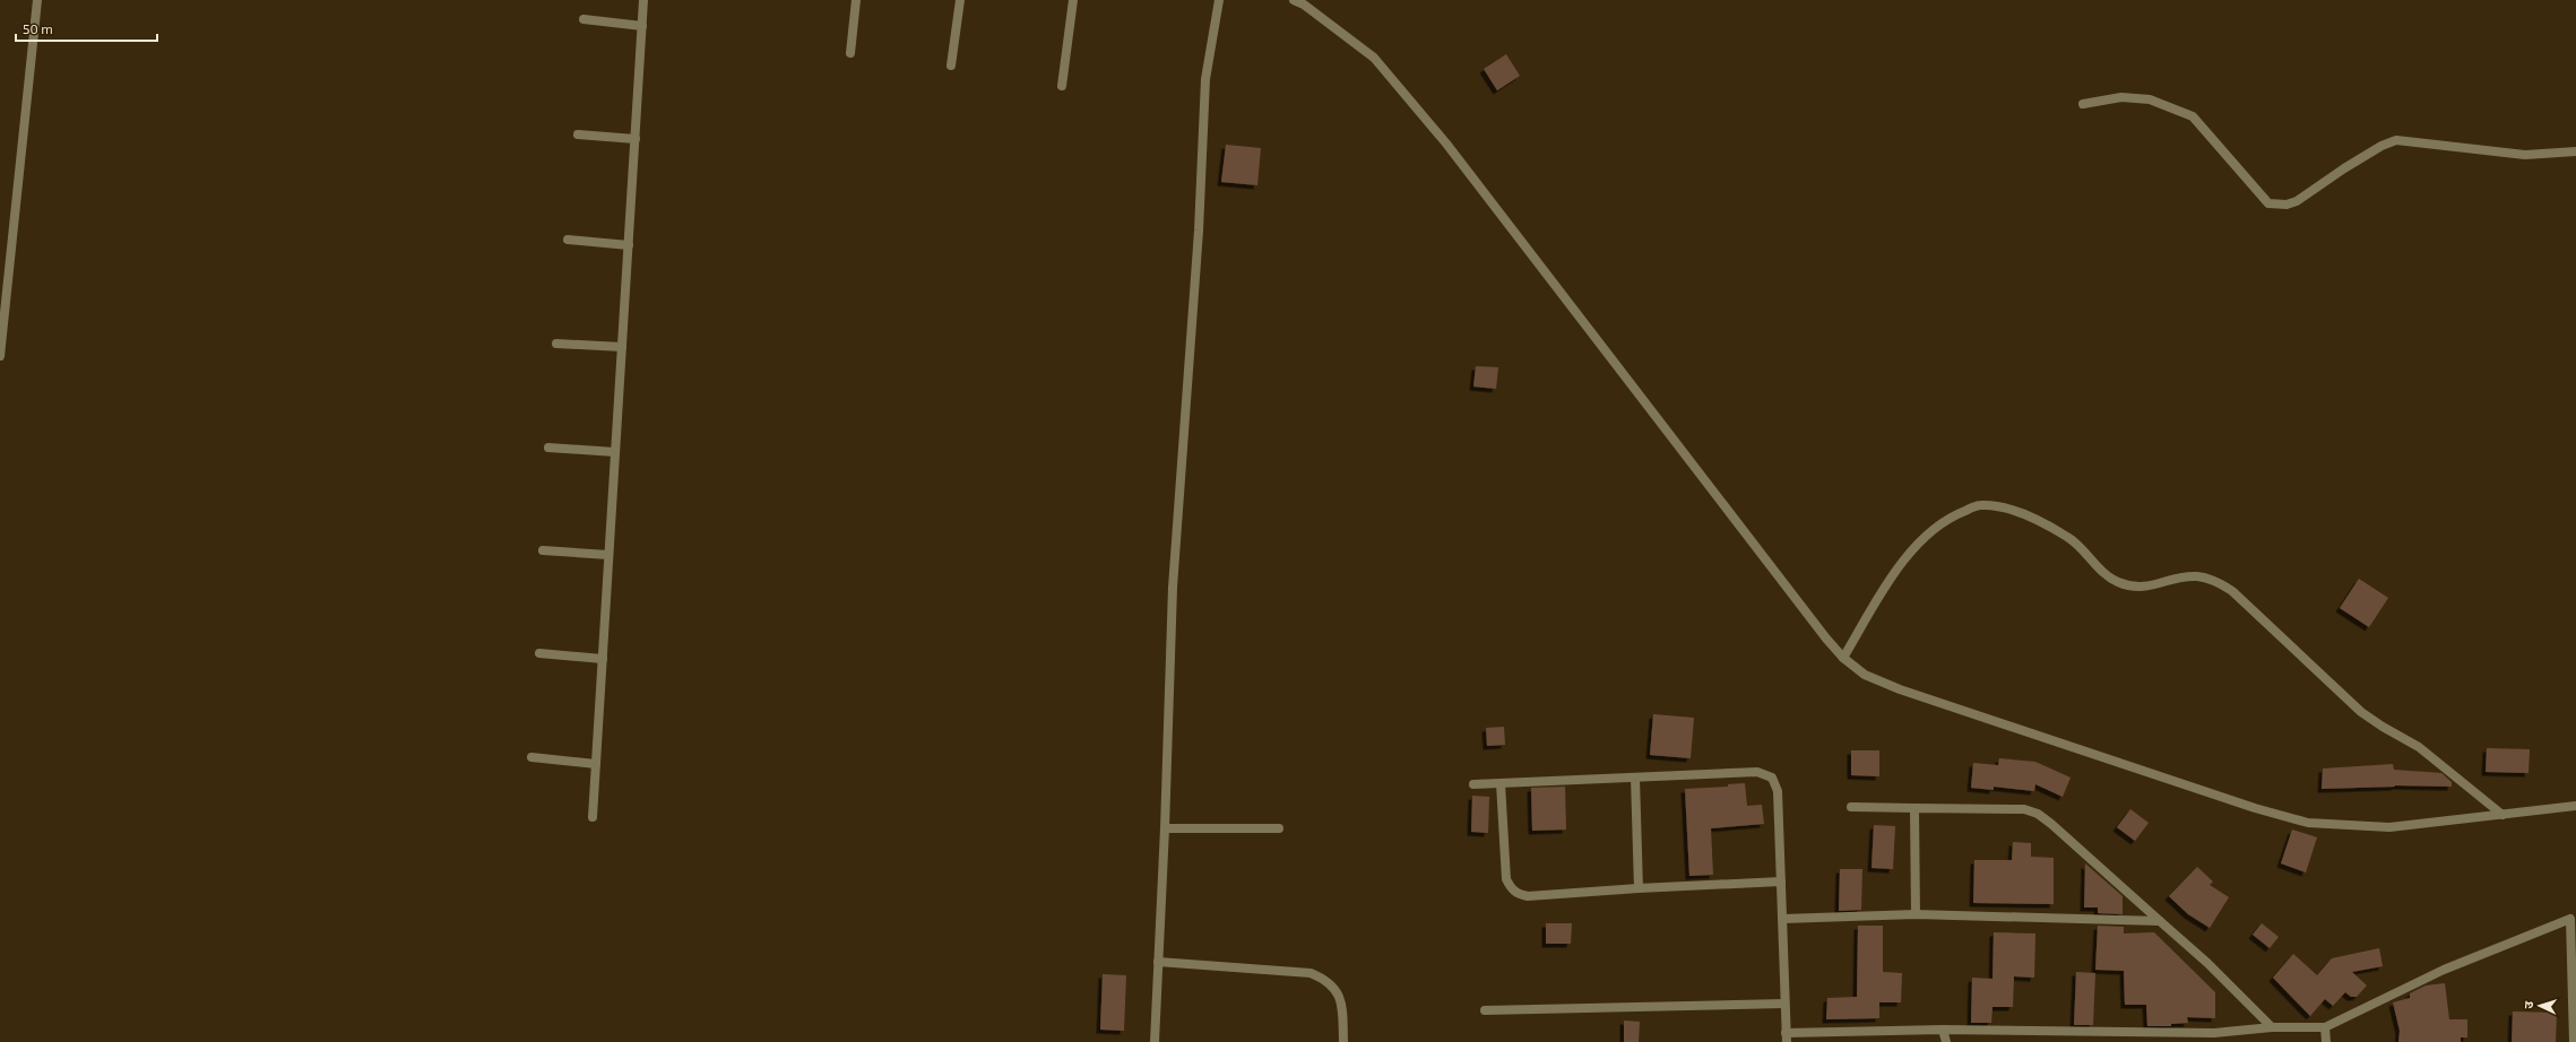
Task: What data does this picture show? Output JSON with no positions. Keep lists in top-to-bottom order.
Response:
{
  "scale_bar": "50 m",
  "north": "left"
}
